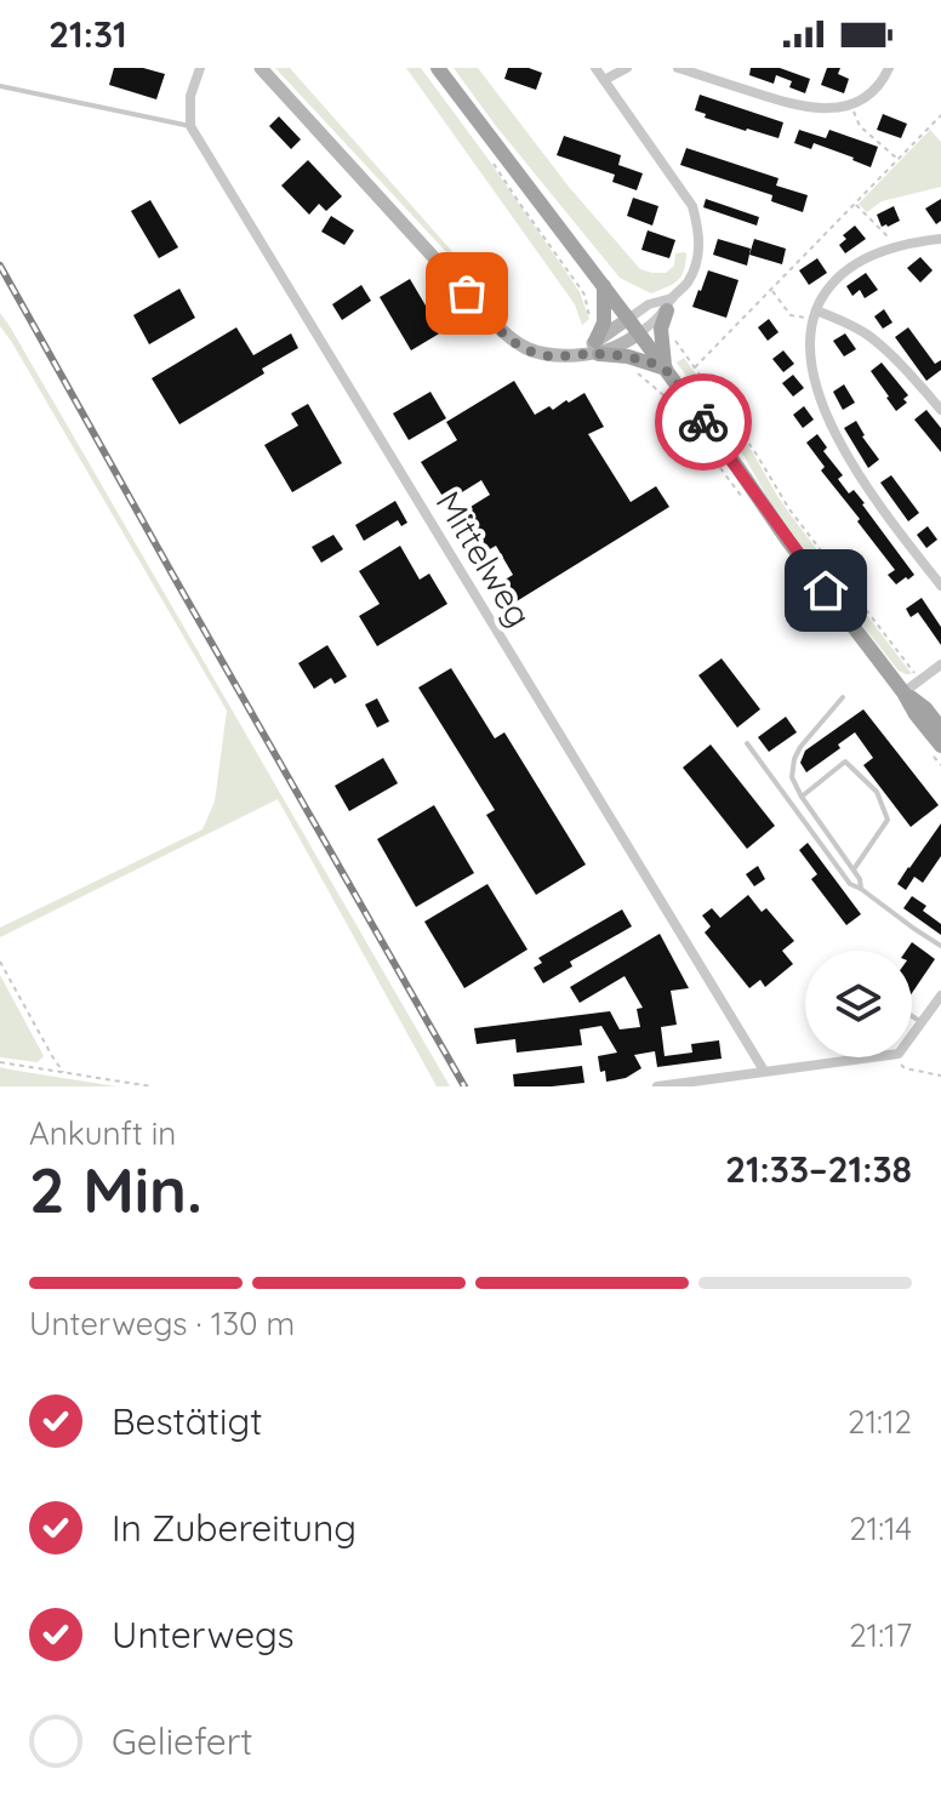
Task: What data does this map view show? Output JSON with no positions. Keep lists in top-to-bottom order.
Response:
{
  "streets": {
    "street": ["Mittelweg"]
  },
  "page": {
    "status": "21:31",
    "heading": ["2 Min.", "Ankunft in", "21:33–21:38"],
    "bar": "Unterwegs · 130 m",
    "list": [
      ["Bestätigt", "21:12"],
      ["In Zubereitung", "21:14"],
      ["Unterwegs", "21:17"],
      "Geliefert"
    ]
  }
}
